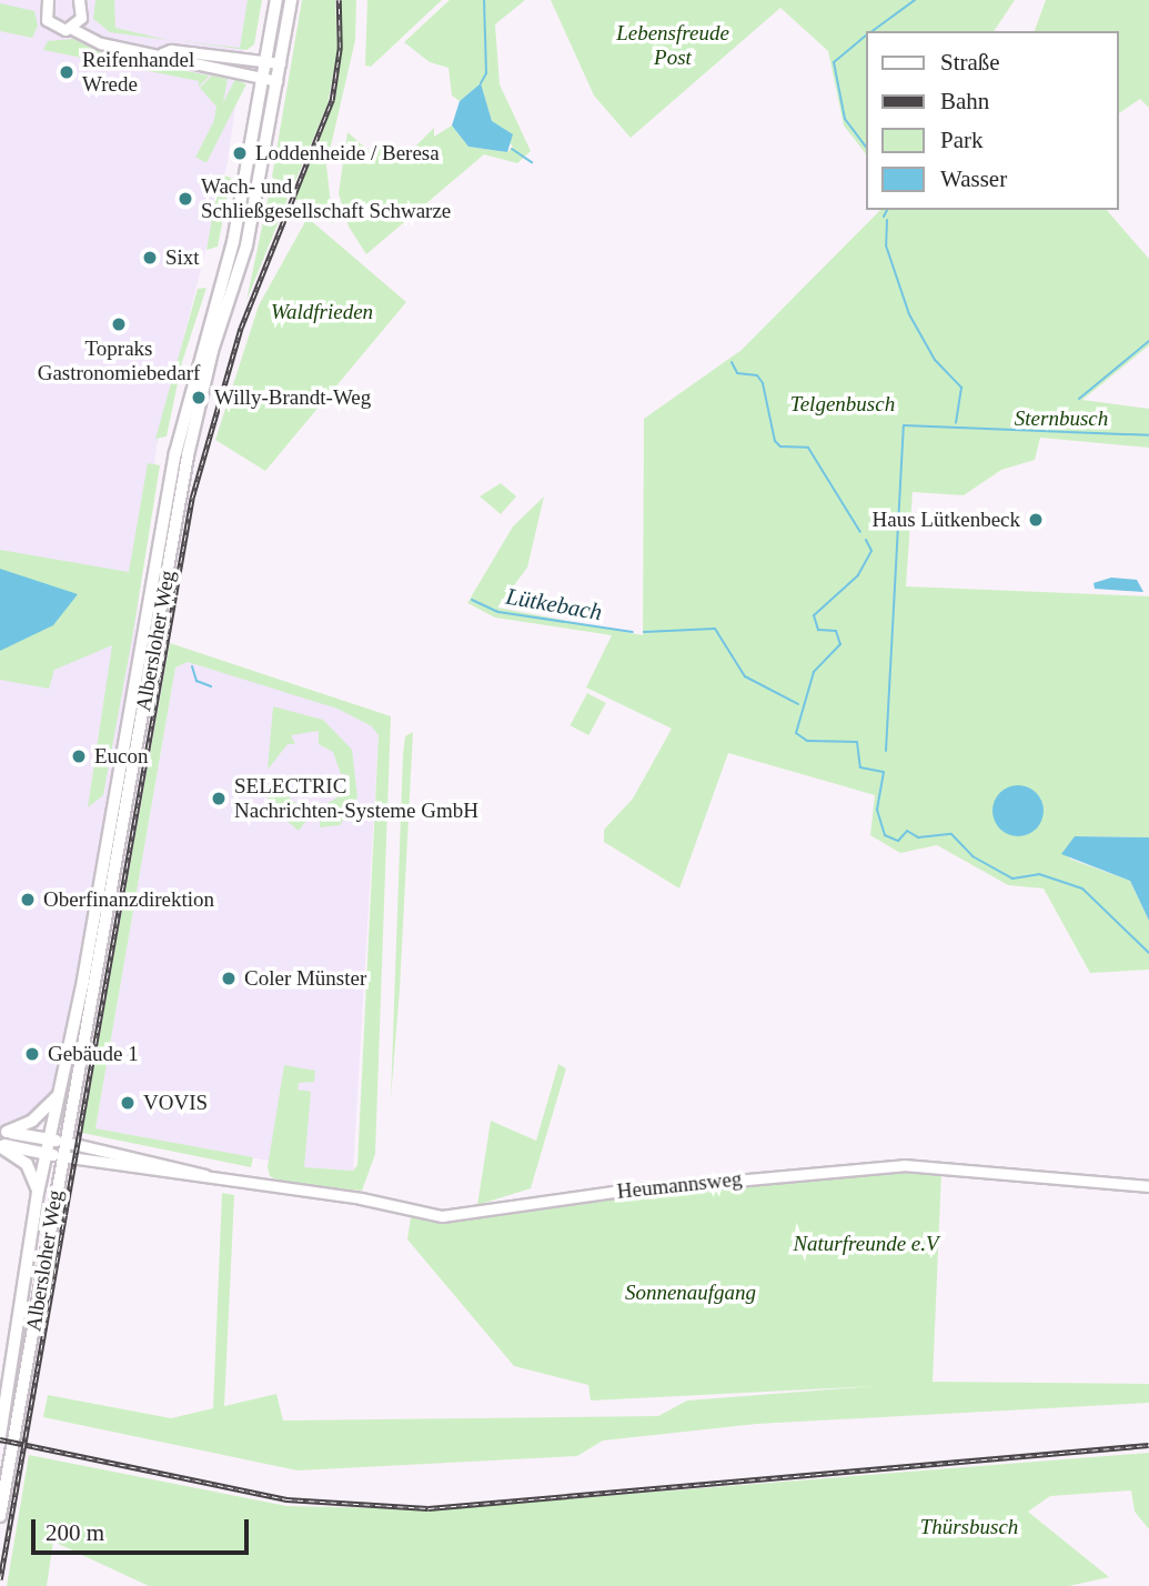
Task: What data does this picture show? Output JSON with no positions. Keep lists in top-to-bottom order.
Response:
{
  "streets": {
    "main road": ["Albersloher Weg"],
    "street": ["Heumannsweg"]
  },
  "crossings": [
    ["Albersloher Weg", "Heumannsweg"]
  ],
  "water": ["Lütkebach"],
  "parks": [
    "Lebensfreude Post",
    "Waldfrieden",
    "Telgenbusch",
    "Sternbusch",
    "Naturfreunde e.V",
    "Sonnenaufgang",
    "Thürsbusch"
  ],
  "places": [
    "Reifenhandel Wrede",
    "Loddenheide / Beresa",
    "Wach- und Schließgesellschaft Schwarze",
    "Sixt",
    "Topraks Gastronomiebedarf",
    "Willy-Brandt-Weg",
    "Haus Lütkenbeck",
    "Eucon",
    "SELECTRIC Nachrichten-Systeme GmbH",
    "Oberfinanzdirektion",
    "Coler Münster",
    "Gebäude 1",
    "VOVIS"
  ],
  "legend": [
    "Straße",
    "Bahn",
    "Park",
    "Wasser"
  ],
  "scale_bar": "200 m"
}
